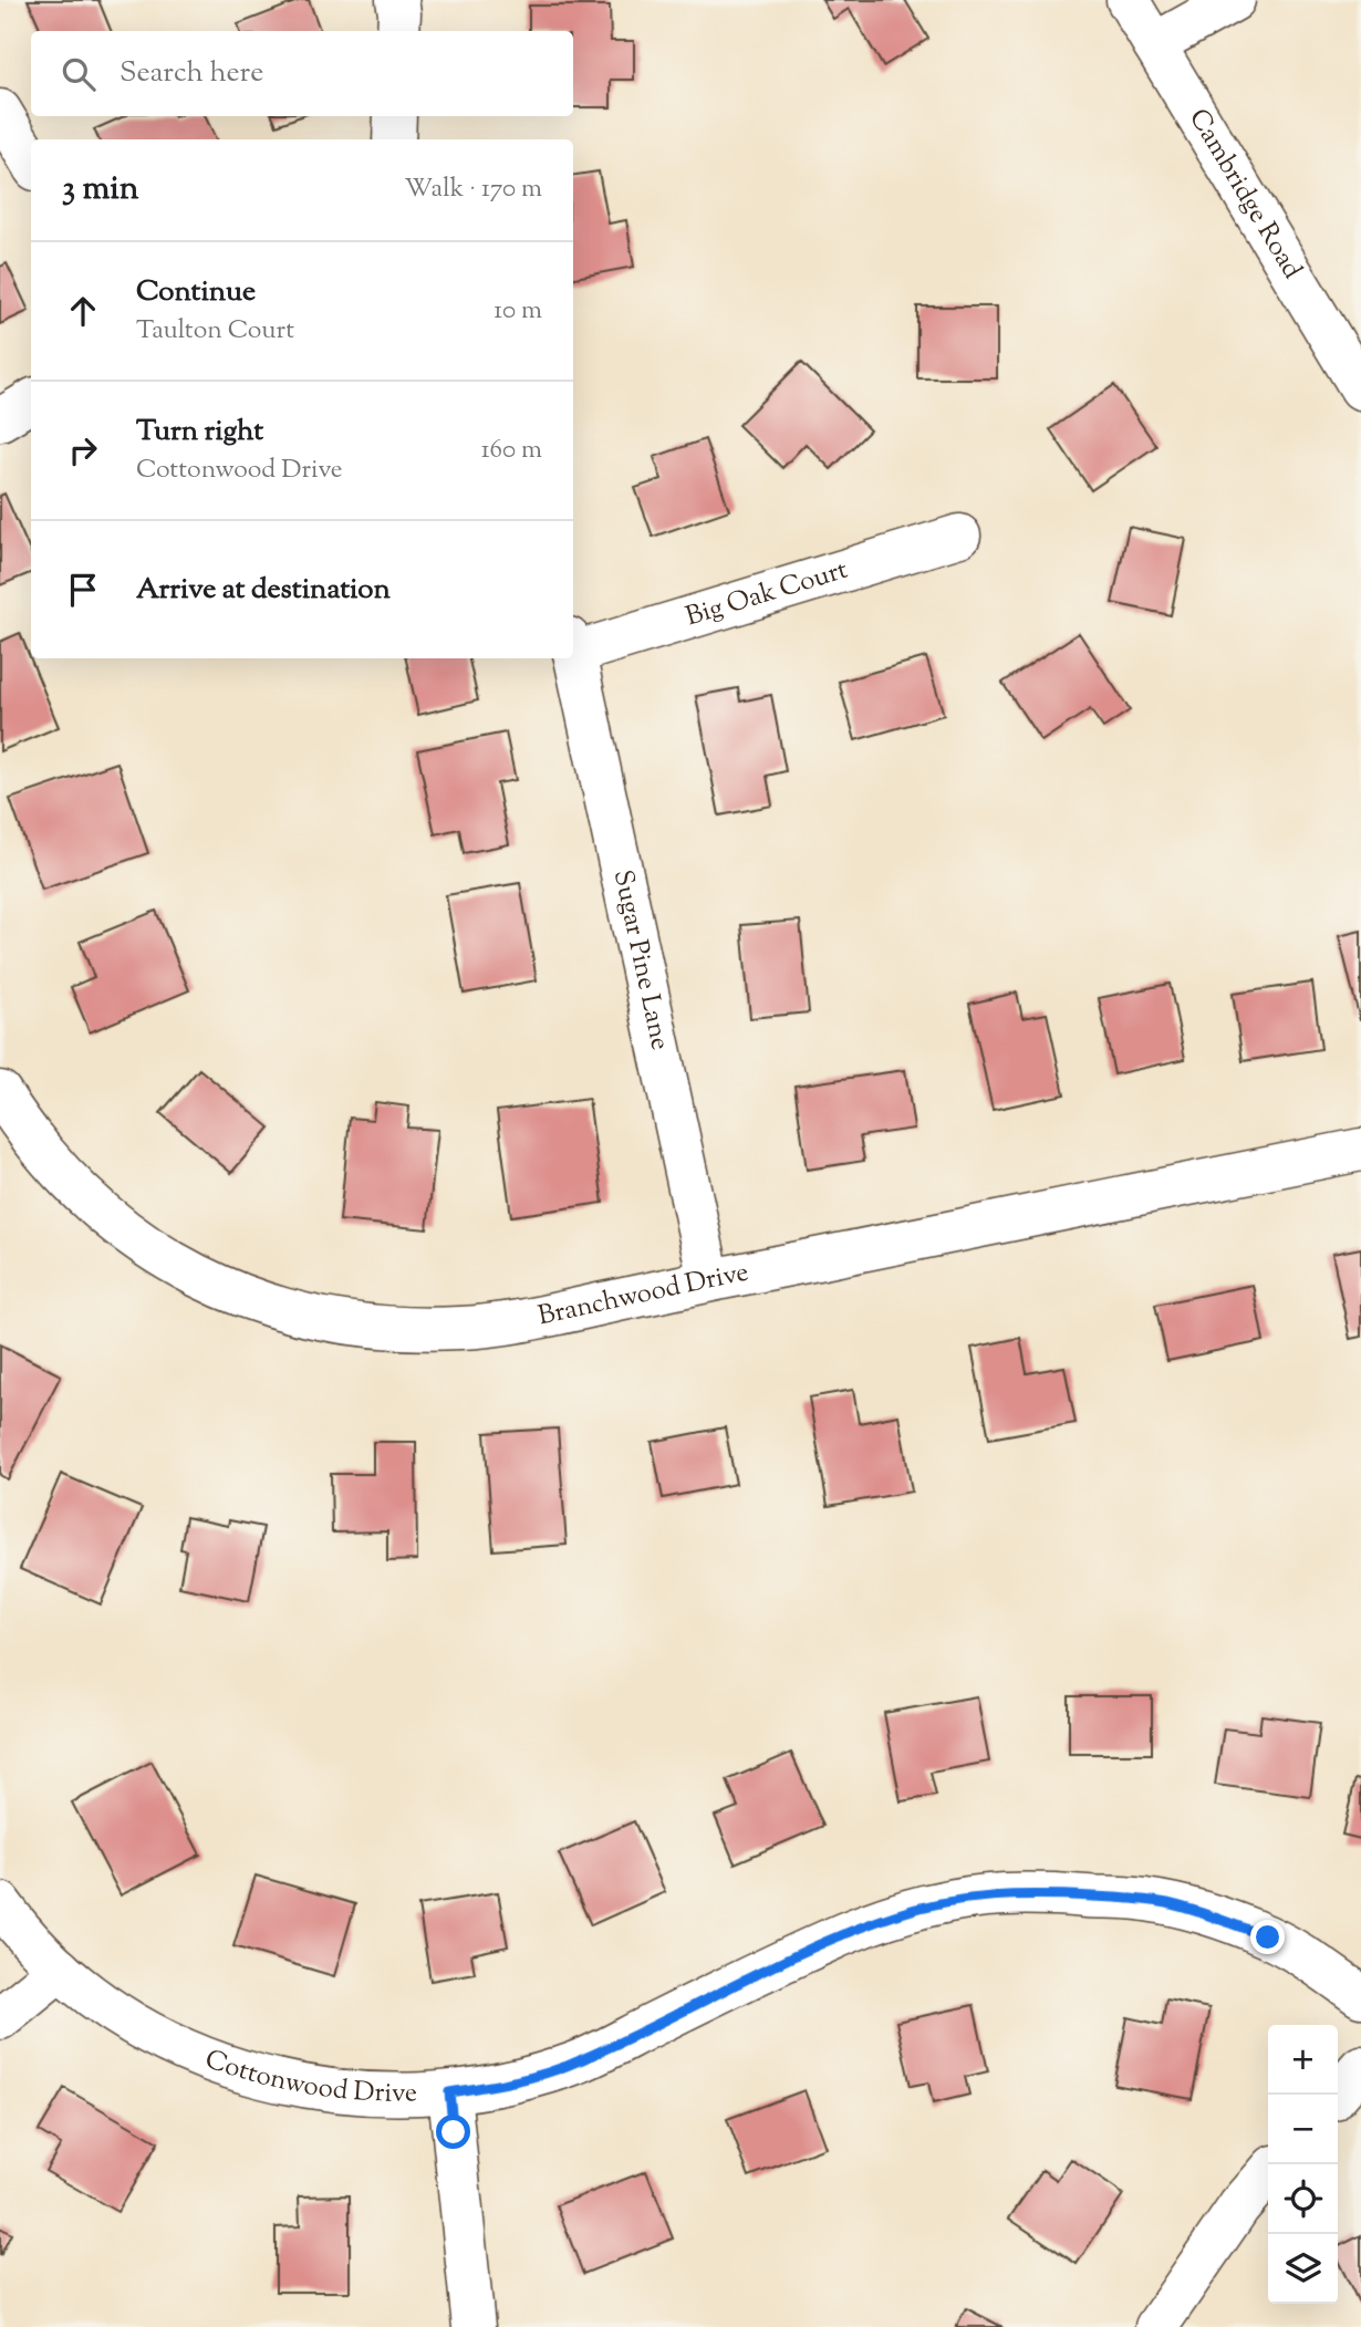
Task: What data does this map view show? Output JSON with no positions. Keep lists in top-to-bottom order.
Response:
{
  "streets": {
    "street": [
      "Cambridge Road",
      "Big Oak Court",
      "Sugar Pine Lane",
      "Branchwood Drive",
      "Cottonwood Drive"
    ]
  },
  "crossings": [
    ["Sugar Pine Lane", "Branchwood Drive"]
  ],
  "page": {
    "search": "Search here",
    "heading": ["3 min", "Walk · 170 m"],
    "list": [
      ["Continue", "Taulton Court", "10 m"],
      ["Turn right", "Cottonwood Drive", "160 m"],
      "Arrive at destination"
    ],
    "map_buttons": ["+", "−"]
  }
}
